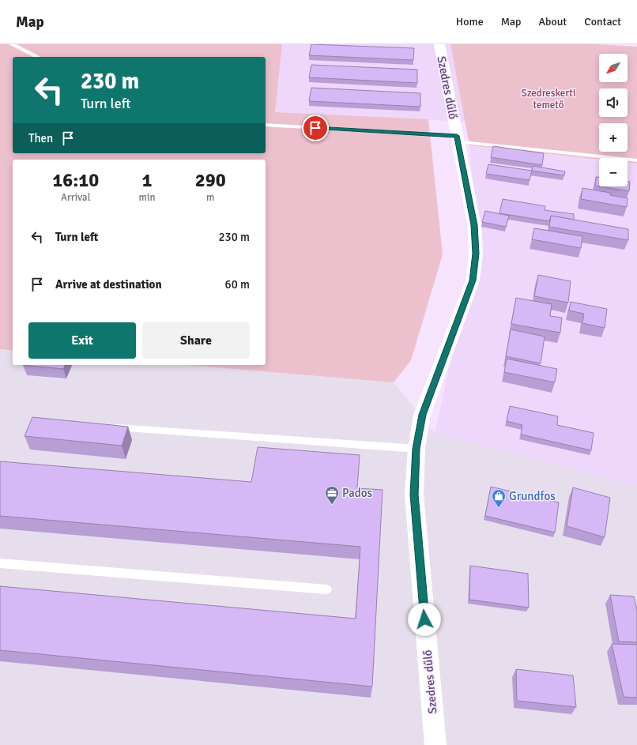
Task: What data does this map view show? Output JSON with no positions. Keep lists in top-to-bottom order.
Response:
{
  "streets": {
    "street": ["Szedres dűlő"]
  },
  "parks": ["Szedreskerti temető"],
  "places": {
    "office": ["Pados"],
    "shop": ["Grundfos"]
  },
  "north": "bottom left",
  "page": {
    "header": "Map",
    "nav": [
      "Home",
      "Map",
      "About",
      "Contact"
    ],
    "map_buttons": ["+", "−"],
    "turn": ["230 m", "Turn left"],
    "then": "Then",
    "eta": [
      "16:10",
      "Arrival",
      "1",
      "min",
      "290",
      "m"
    ],
    "list": [
      {
        "name": "Turn left",
        "value": "230 m"
      },
      {
        "name": "Arrive at destination",
        "value": "60 m"
      }
    ],
    "buttons": ["Exit", "Share"]
  }
}
